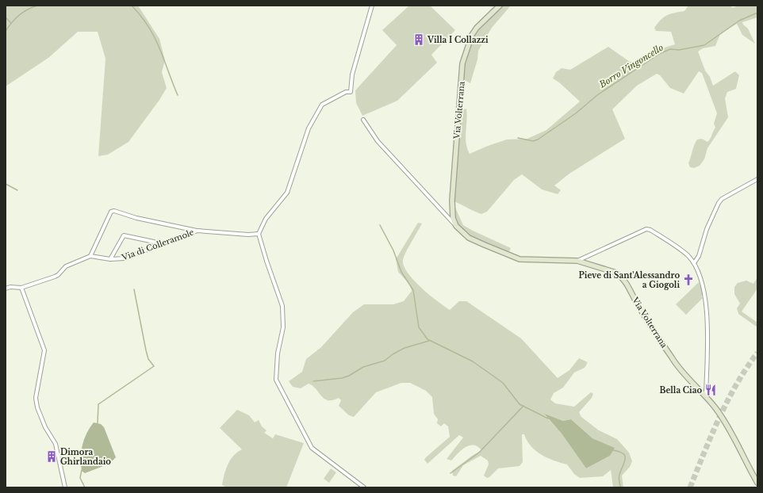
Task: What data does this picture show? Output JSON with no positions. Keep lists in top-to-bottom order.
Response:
{
  "streets": {
    "main road": ["Via Volterrana"],
    "street": ["Via di Colleramole"]
  },
  "water": ["Borro Vingoncello"],
  "places": {
    "building": ["Villa I Collazzi", "Dimora Ghirlandaio"],
    "church": ["Pieve di Sant'Alessandro a Giogoli"],
    "restaurant": ["Bella Ciao"]
  }
}
